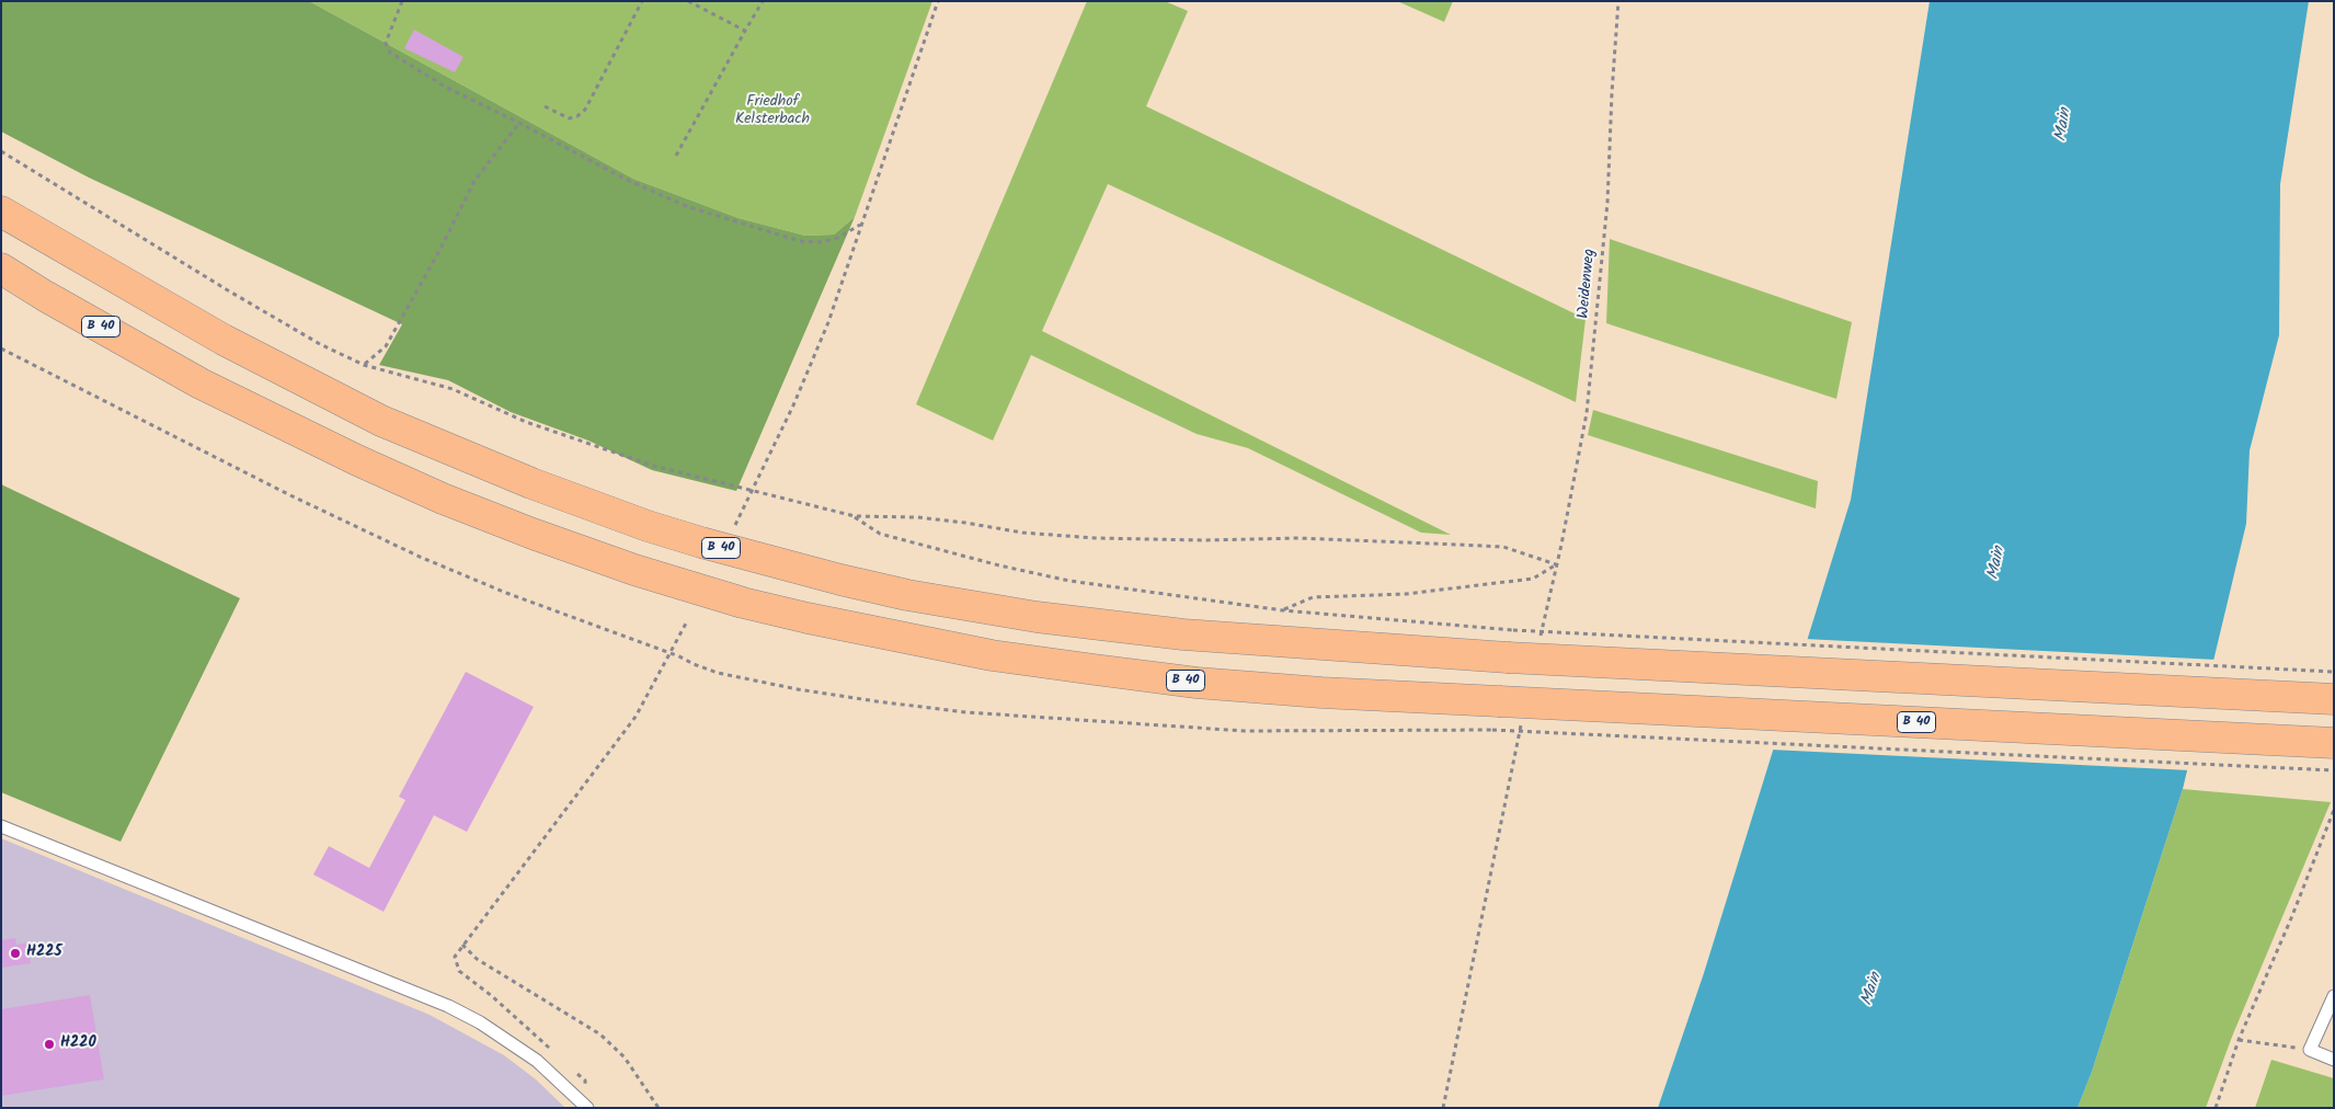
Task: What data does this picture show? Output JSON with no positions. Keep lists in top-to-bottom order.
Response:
{
  "streets": {
    "highway": ["B 40"],
    "path": ["Weidenweg"]
  },
  "water": ["Main"],
  "parks": ["Friedhof Kelsterbach"],
  "places": ["H225", "H220"]
}
